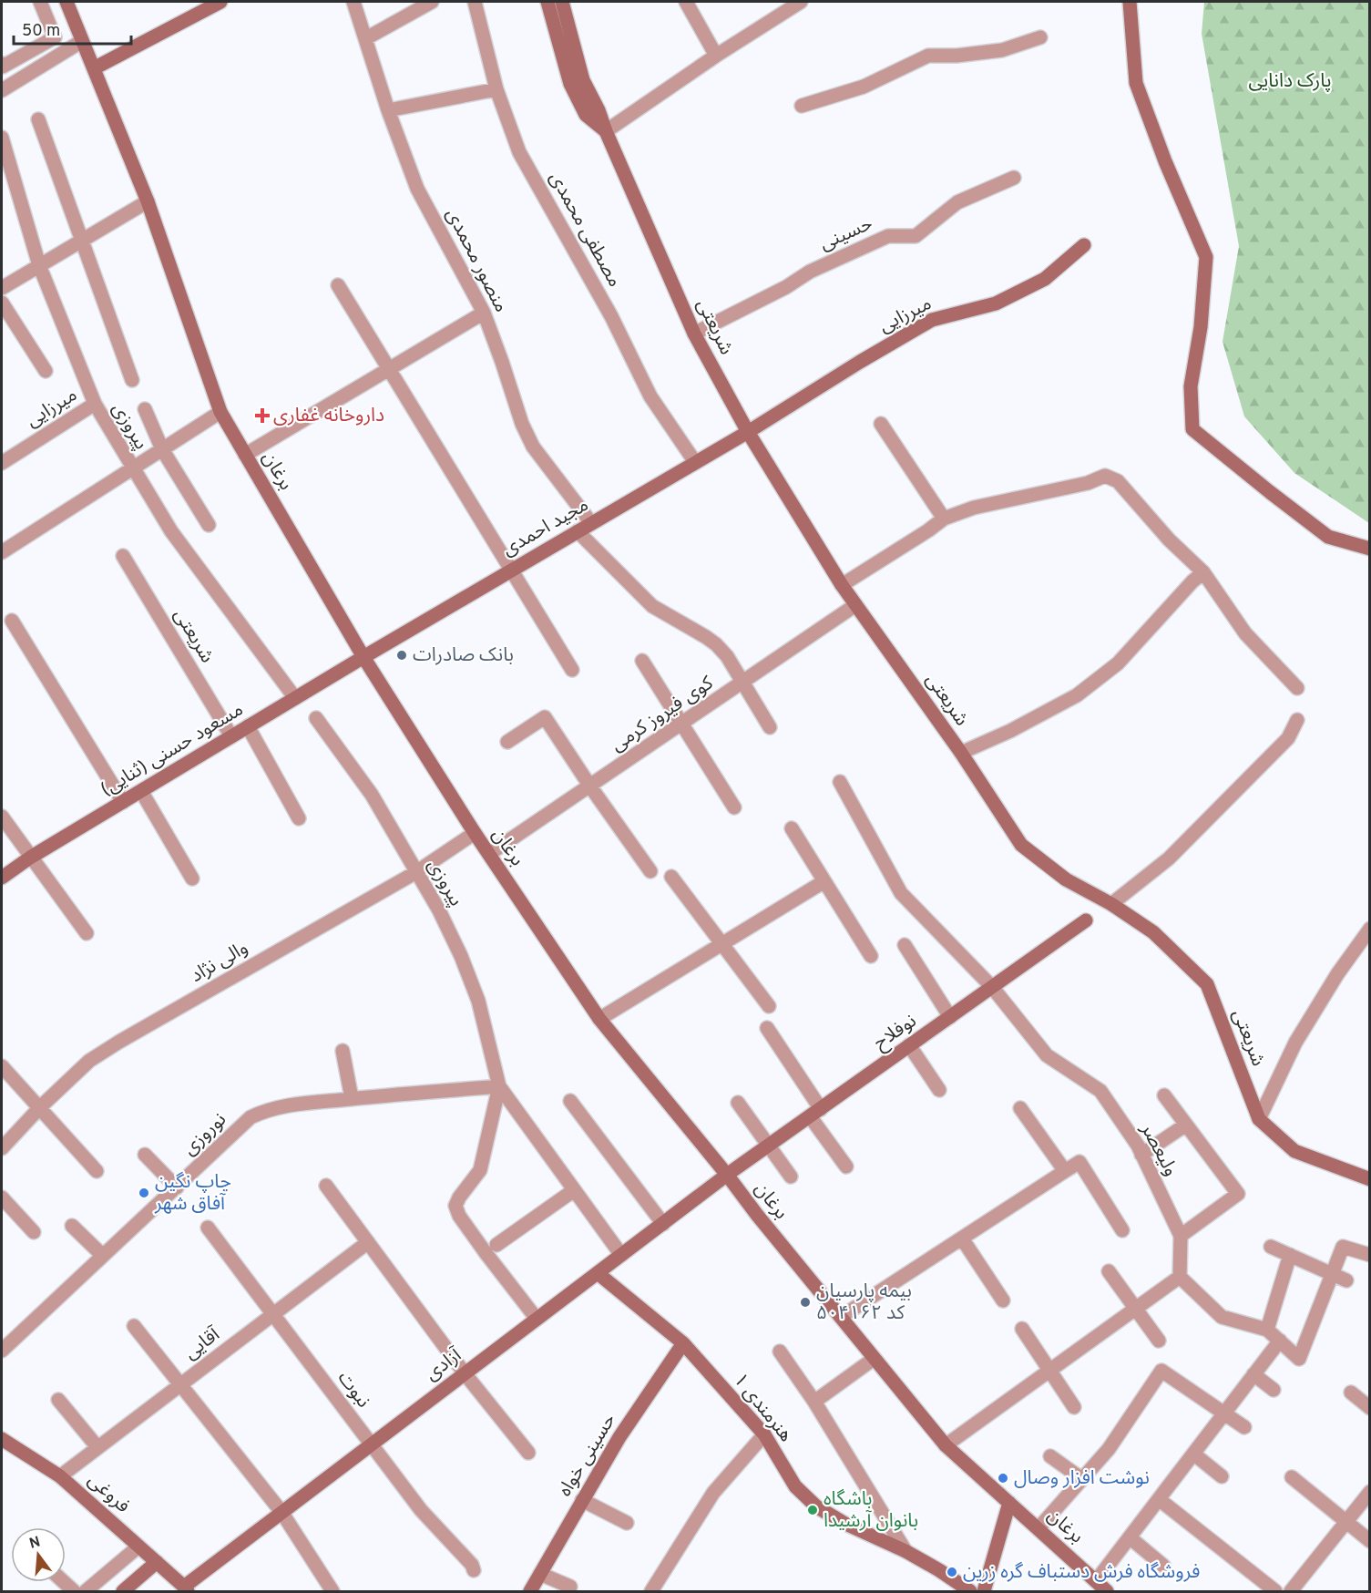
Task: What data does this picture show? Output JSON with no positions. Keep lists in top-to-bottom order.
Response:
{
  "streets": {
    "street": [
      "مصطفی محمدی",
      "حسینی",
      "منصور محمدی",
      "میرزایی",
      "شریعتی",
      "پیروزی",
      "برغان",
      "مجید احمدی",
      "کوی فیروز کرمی",
      "مسعود حسنی (ثنایی)",
      "والی نژاد",
      "نوفلاح",
      "نوروزی",
      "ولیعصر",
      "آقایی",
      "آزادی",
      "نبوت",
      "هنرمندی ۱",
      "حسینی خواه",
      "فروغی"
    ]
  },
  "crossings": [
    ["مصطفی محمدی", "مجید احمدی"],
    ["حسینی", "شریعتی"],
    ["منصور محمدی", "مجید احمدی"],
    ["میرزایی", "شریعتی"],
    ["میرزایی", "پیروزی"],
    ["میرزایی", "مجید احمدی"],
    ["شریعتی", "مجید احمدی"],
    ["شریعتی", "کوی فیروز کرمی"],
    ["شریعتی", "مسعود حسنی (ثنایی)"],
    ["پیروزی", "مسعود حسنی (ثنایی)"],
    ["پیروزی", "والی نژاد"],
    ["پیروزی", "نوروزی"],
    ["برغان", "مجید احمدی"],
    ["برغان", "کوی فیروز کرمی"],
    ["برغان", "مسعود حسنی (ثنایی)"],
    ["برغان", "والی نژاد"],
    ["برغان", "نوفلاح"],
    ["برغان", "آزادی"],
    ["مجید احمدی", "مسعود حسنی (ثنایی)"],
    ["نوفلاح", "ولیعصر"],
    ["نوفلاح", "آزادی"],
    ["آقایی", "نبوت"],
    ["آقایی", "فروغی"],
    ["آزادی", "نبوت"],
    ["آزادی", "هنرمندی ۱"],
    ["آزادی", "فروغی"],
    ["هنرمندی ۱", "حسینی خواه"]
  ],
  "parks": ["پارک دانایی"],
  "places": {
    "health": ["داروخانه غفاری"],
    "other": [
      "بانک صادرات",
      "چاپ نگین آفاق شهر",
      "بیمه پارسیان کد ۵۰۴۱۶۲",
      "نوشت افزار وصال",
      "باشگاه بانوان آرشیدا",
      "فروشگاه فرش دستباف گره زرین"
    ]
  },
  "scale_bar": "50 m",
  "north": "top"
}
